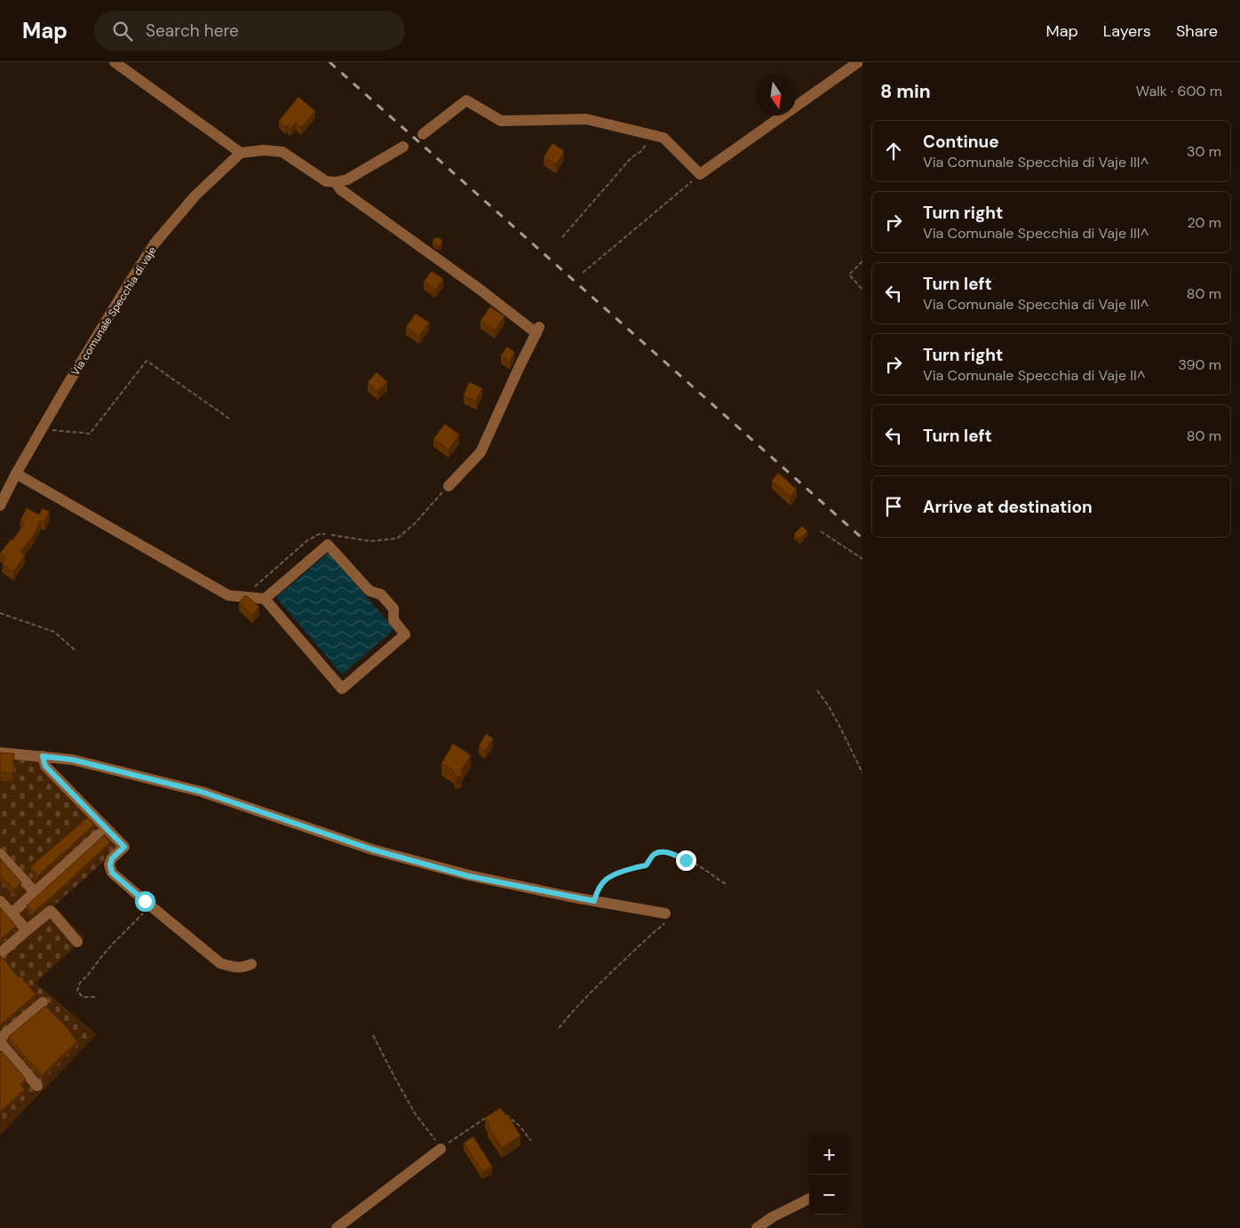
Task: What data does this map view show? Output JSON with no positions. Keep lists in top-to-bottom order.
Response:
{
  "streets": {
    "street": ["Via comunale Specchia di vaje"]
  },
  "north": "bottom",
  "page": {
    "header": "Map",
    "search": "Search here",
    "nav": ["Map", "Layers", "Share"],
    "heading": ["8 min", "Walk · 600 m"],
    "list": [
      ["Continue", "Via Comunale Specchia di Vaje III^", "30 m"],
      ["Turn right", "Via Comunale Specchia di Vaje III^", "20 m"],
      ["Turn left", "Via Comunale Specchia di Vaje III^", "80 m"],
      ["Turn right", "Via Comunale Specchia di Vaje II^", "390 m"],
      ["Turn left", "80 m"],
      "Arrive at destination"
    ],
    "map_buttons": ["+", "−"]
  }
}
